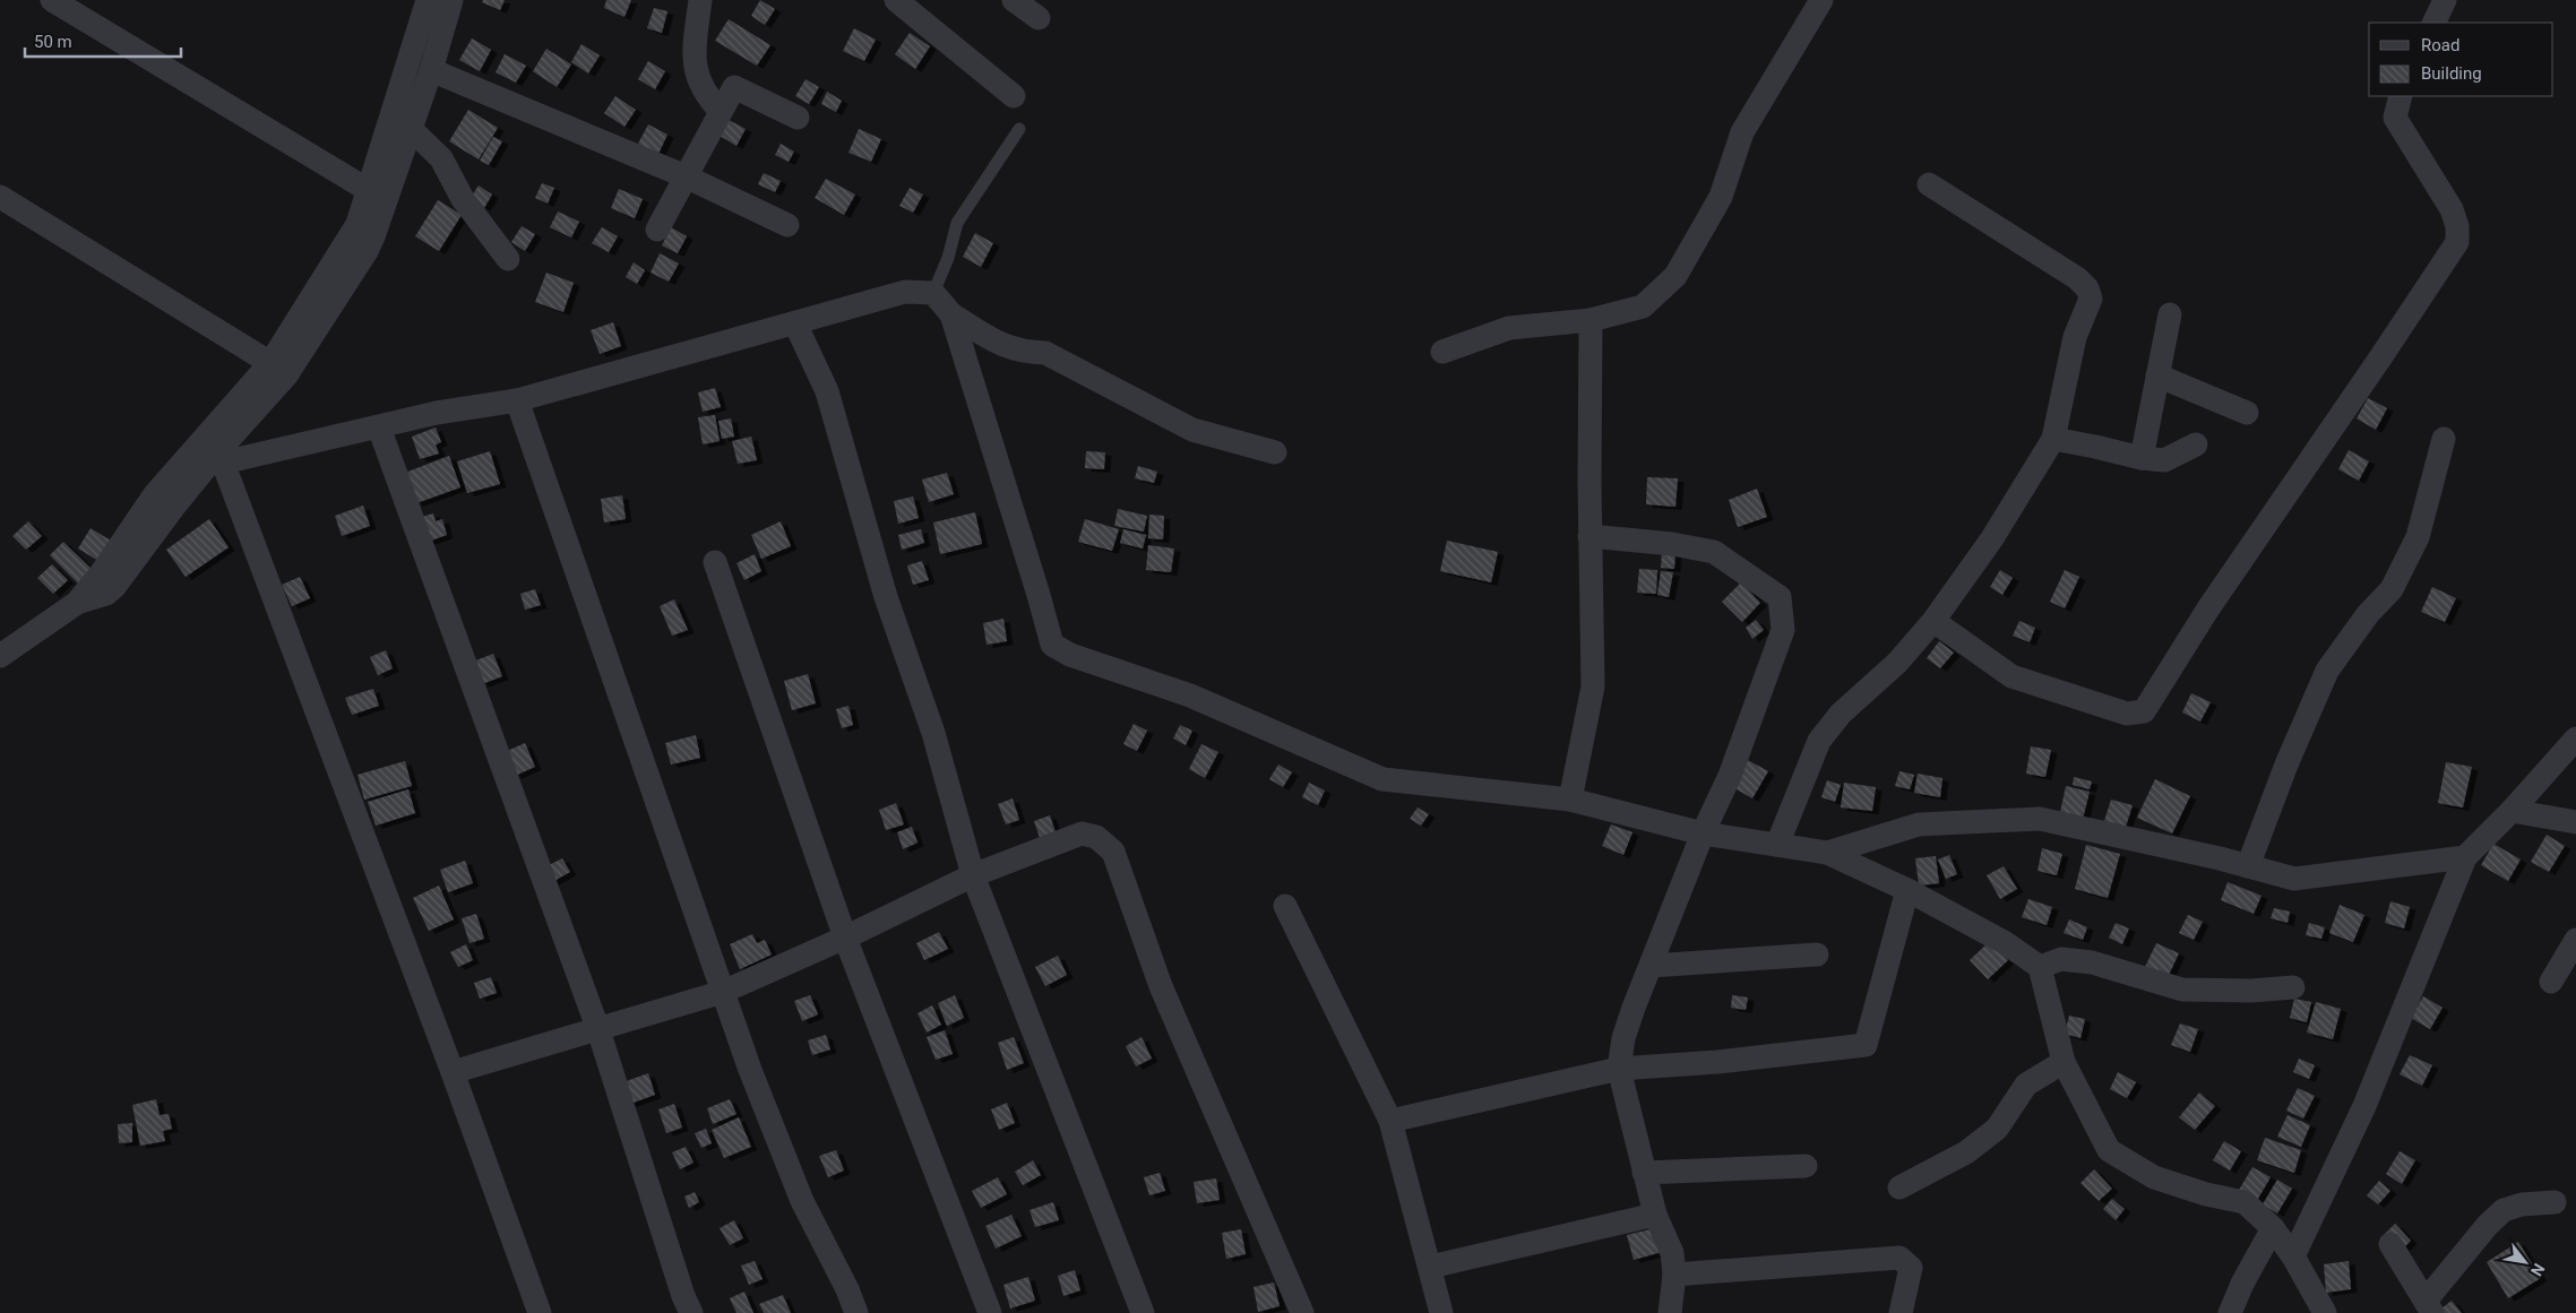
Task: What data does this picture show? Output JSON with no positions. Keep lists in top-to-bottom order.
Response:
{
  "legend": ["Road", "Building"],
  "scale_bar": "50 m",
  "north": "bottom right"
}
